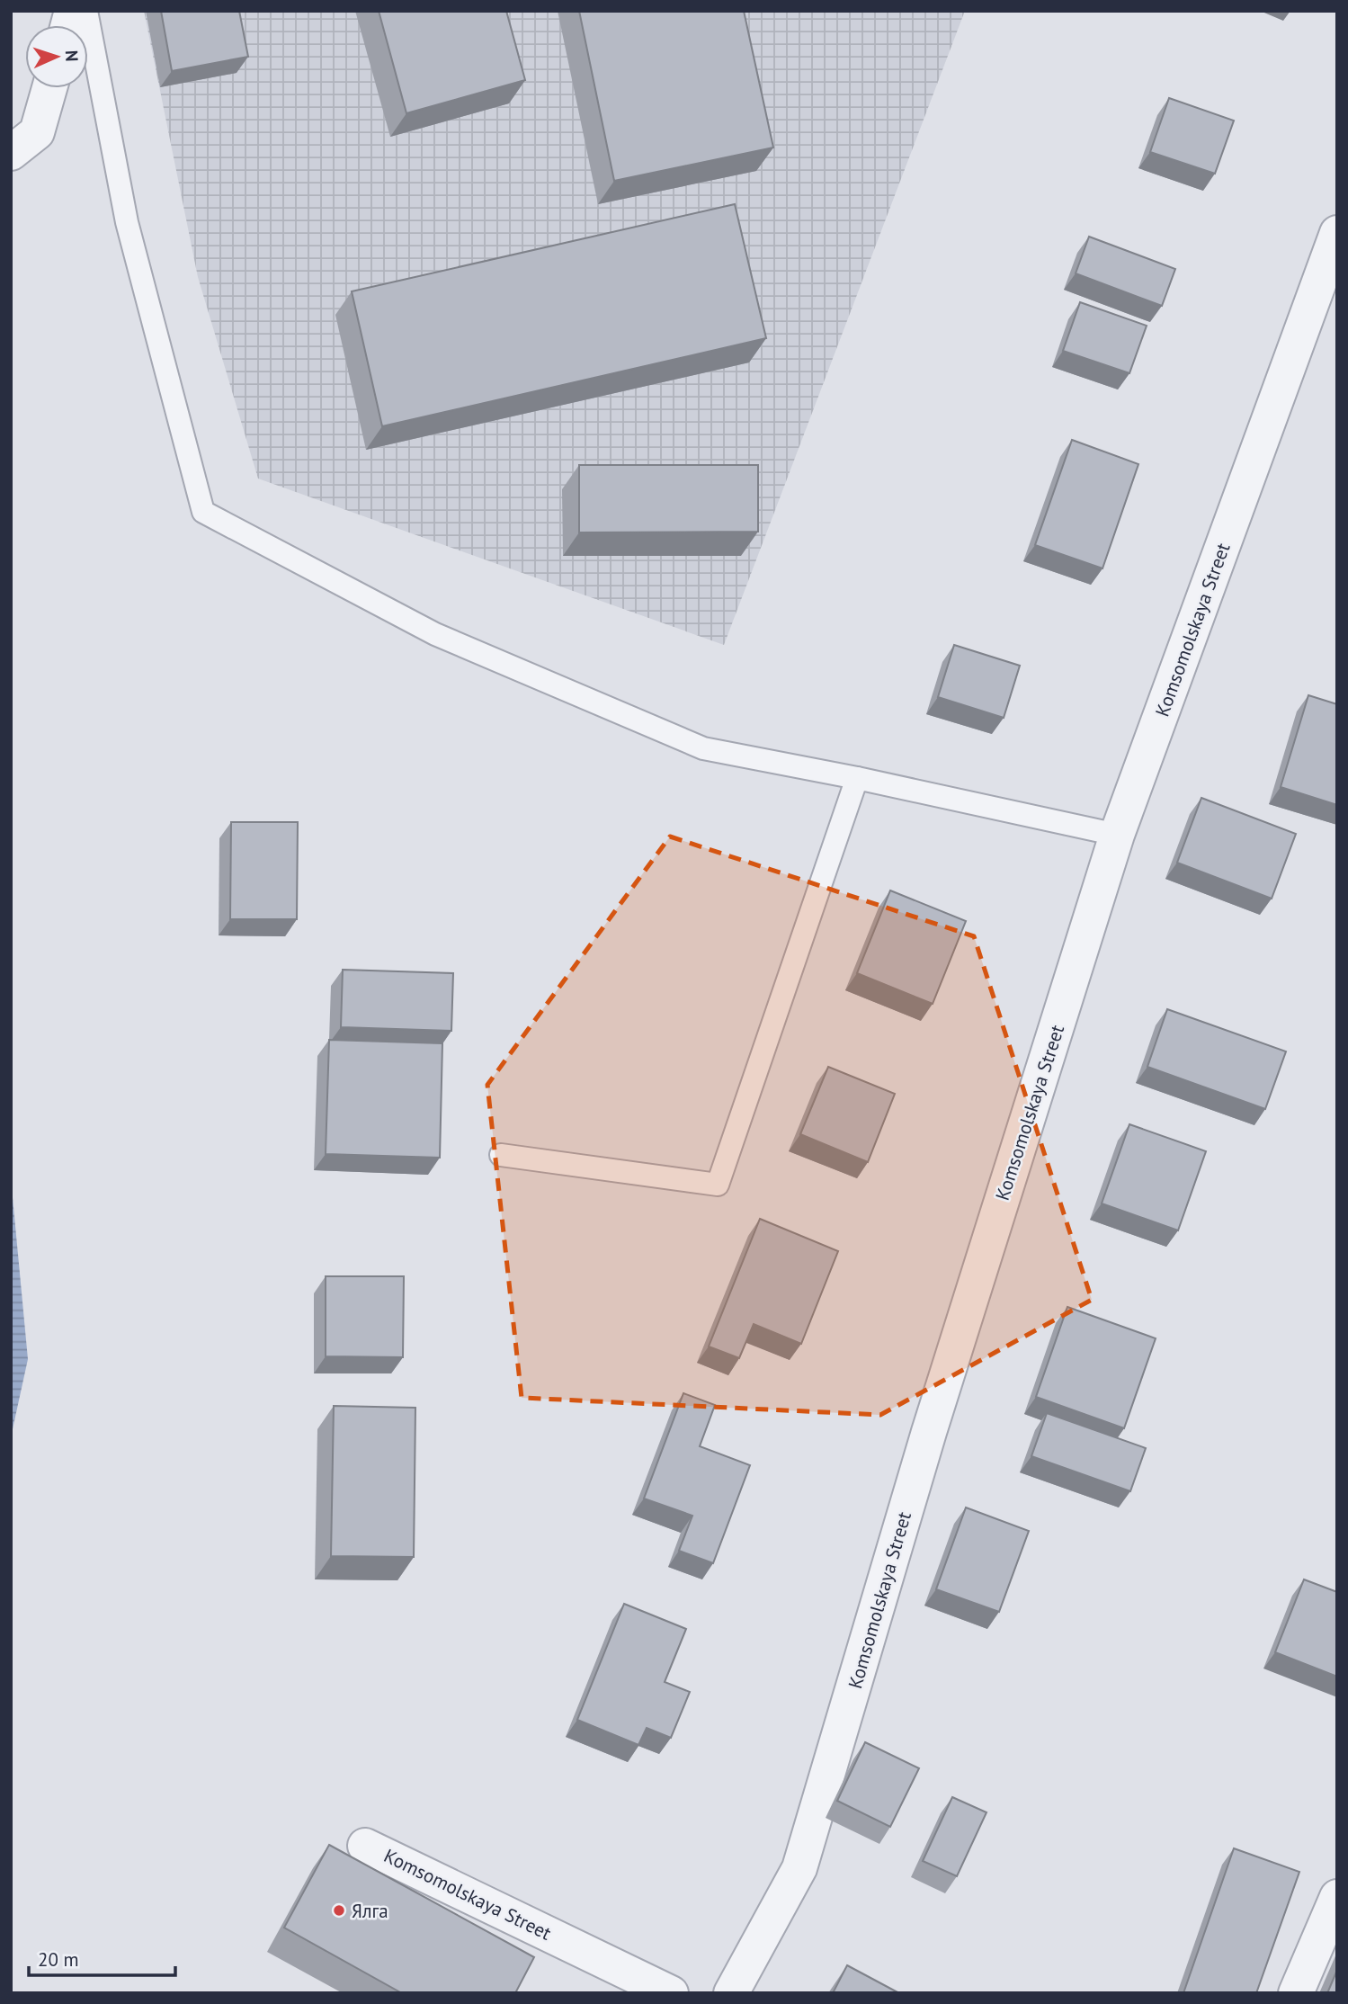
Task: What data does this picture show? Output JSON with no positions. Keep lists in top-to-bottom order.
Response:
{
  "streets": {
    "street": ["Komsomolskaya Street"]
  },
  "places": ["Ялга"],
  "scale_bar": "20 m",
  "north": "right"
}
